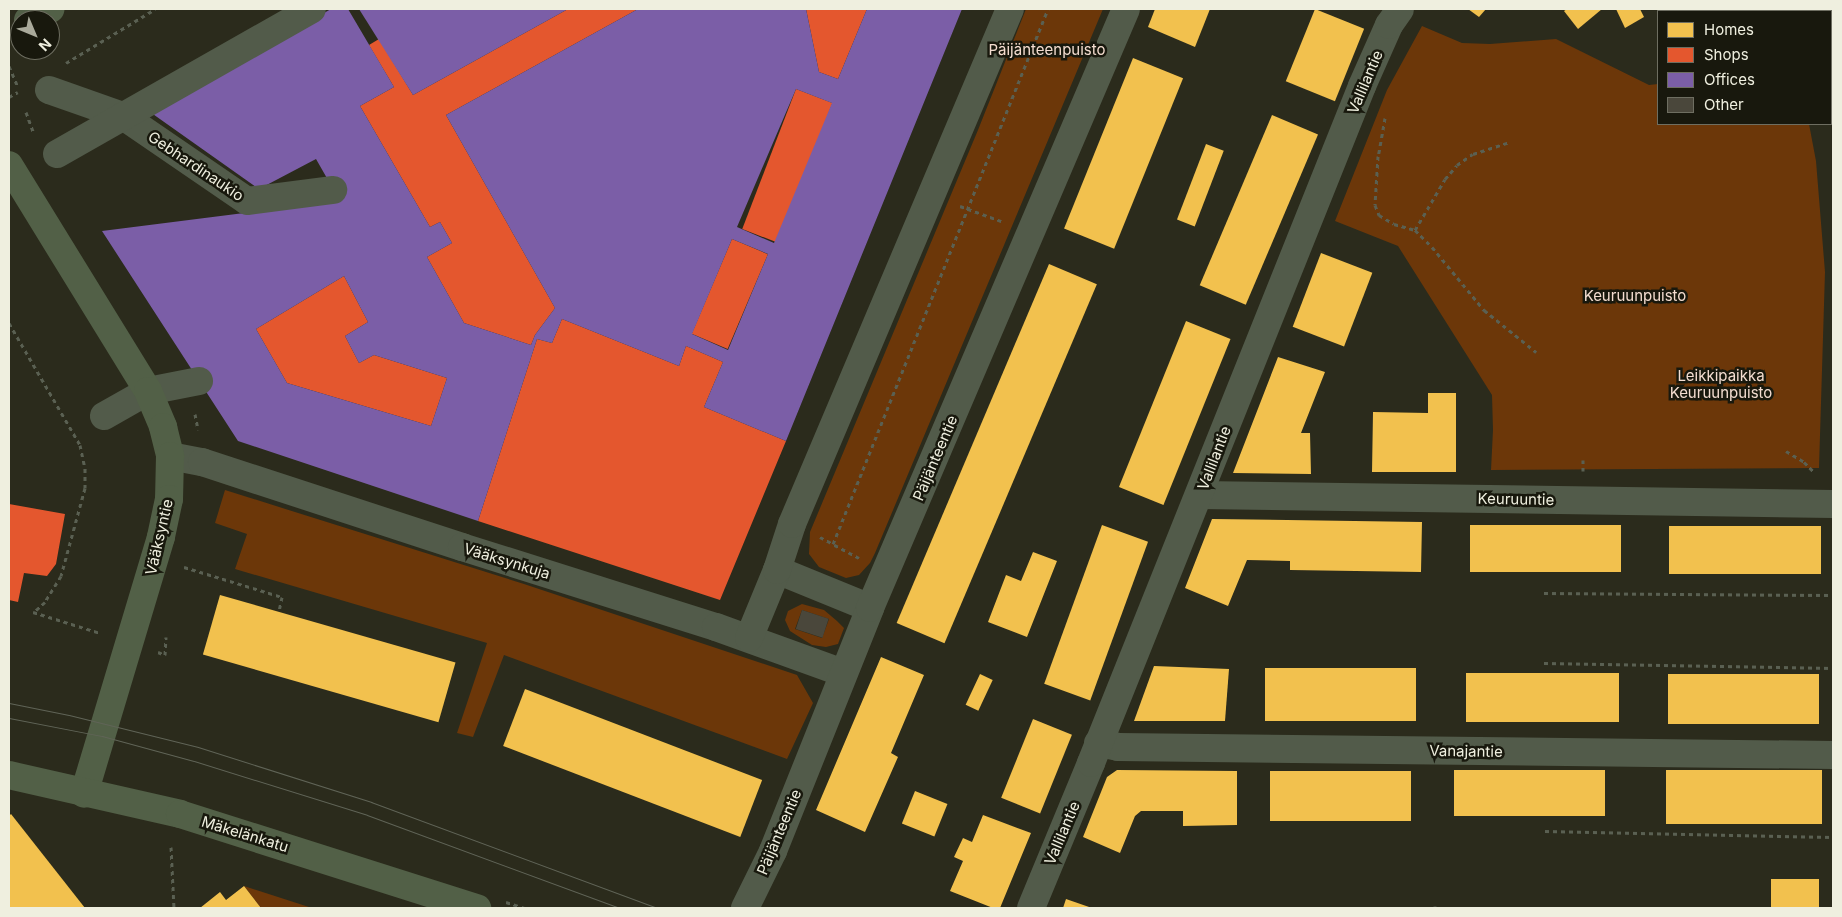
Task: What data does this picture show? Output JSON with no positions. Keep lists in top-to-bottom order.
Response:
{
  "streets": {
    "main road": ["Vääksyntie", "Mäkelänkatu"],
    "street": [
      "Vallilantie",
      "Gebhardinaukio",
      "Päijänteentie",
      "Keuruuntie",
      "Vääksynkuja",
      "Vanajantie"
    ]
  },
  "crossings": [
    ["Vallilantie", "Keuruuntie"],
    ["Vallilantie", "Vanajantie"],
    ["Päijänteentie", "Vääksynkuja"],
    ["Vääksyntie", "Vääksynkuja"],
    ["Vääksyntie", "Mäkelänkatu"]
  ],
  "parks": ["Päijänteenpuisto", "Keuruunpuisto", "Leikkipaikka Keuruunpuisto"],
  "legend": [
    "Homes",
    "Shops",
    "Offices",
    "Other"
  ],
  "north": "bottom right"
}
